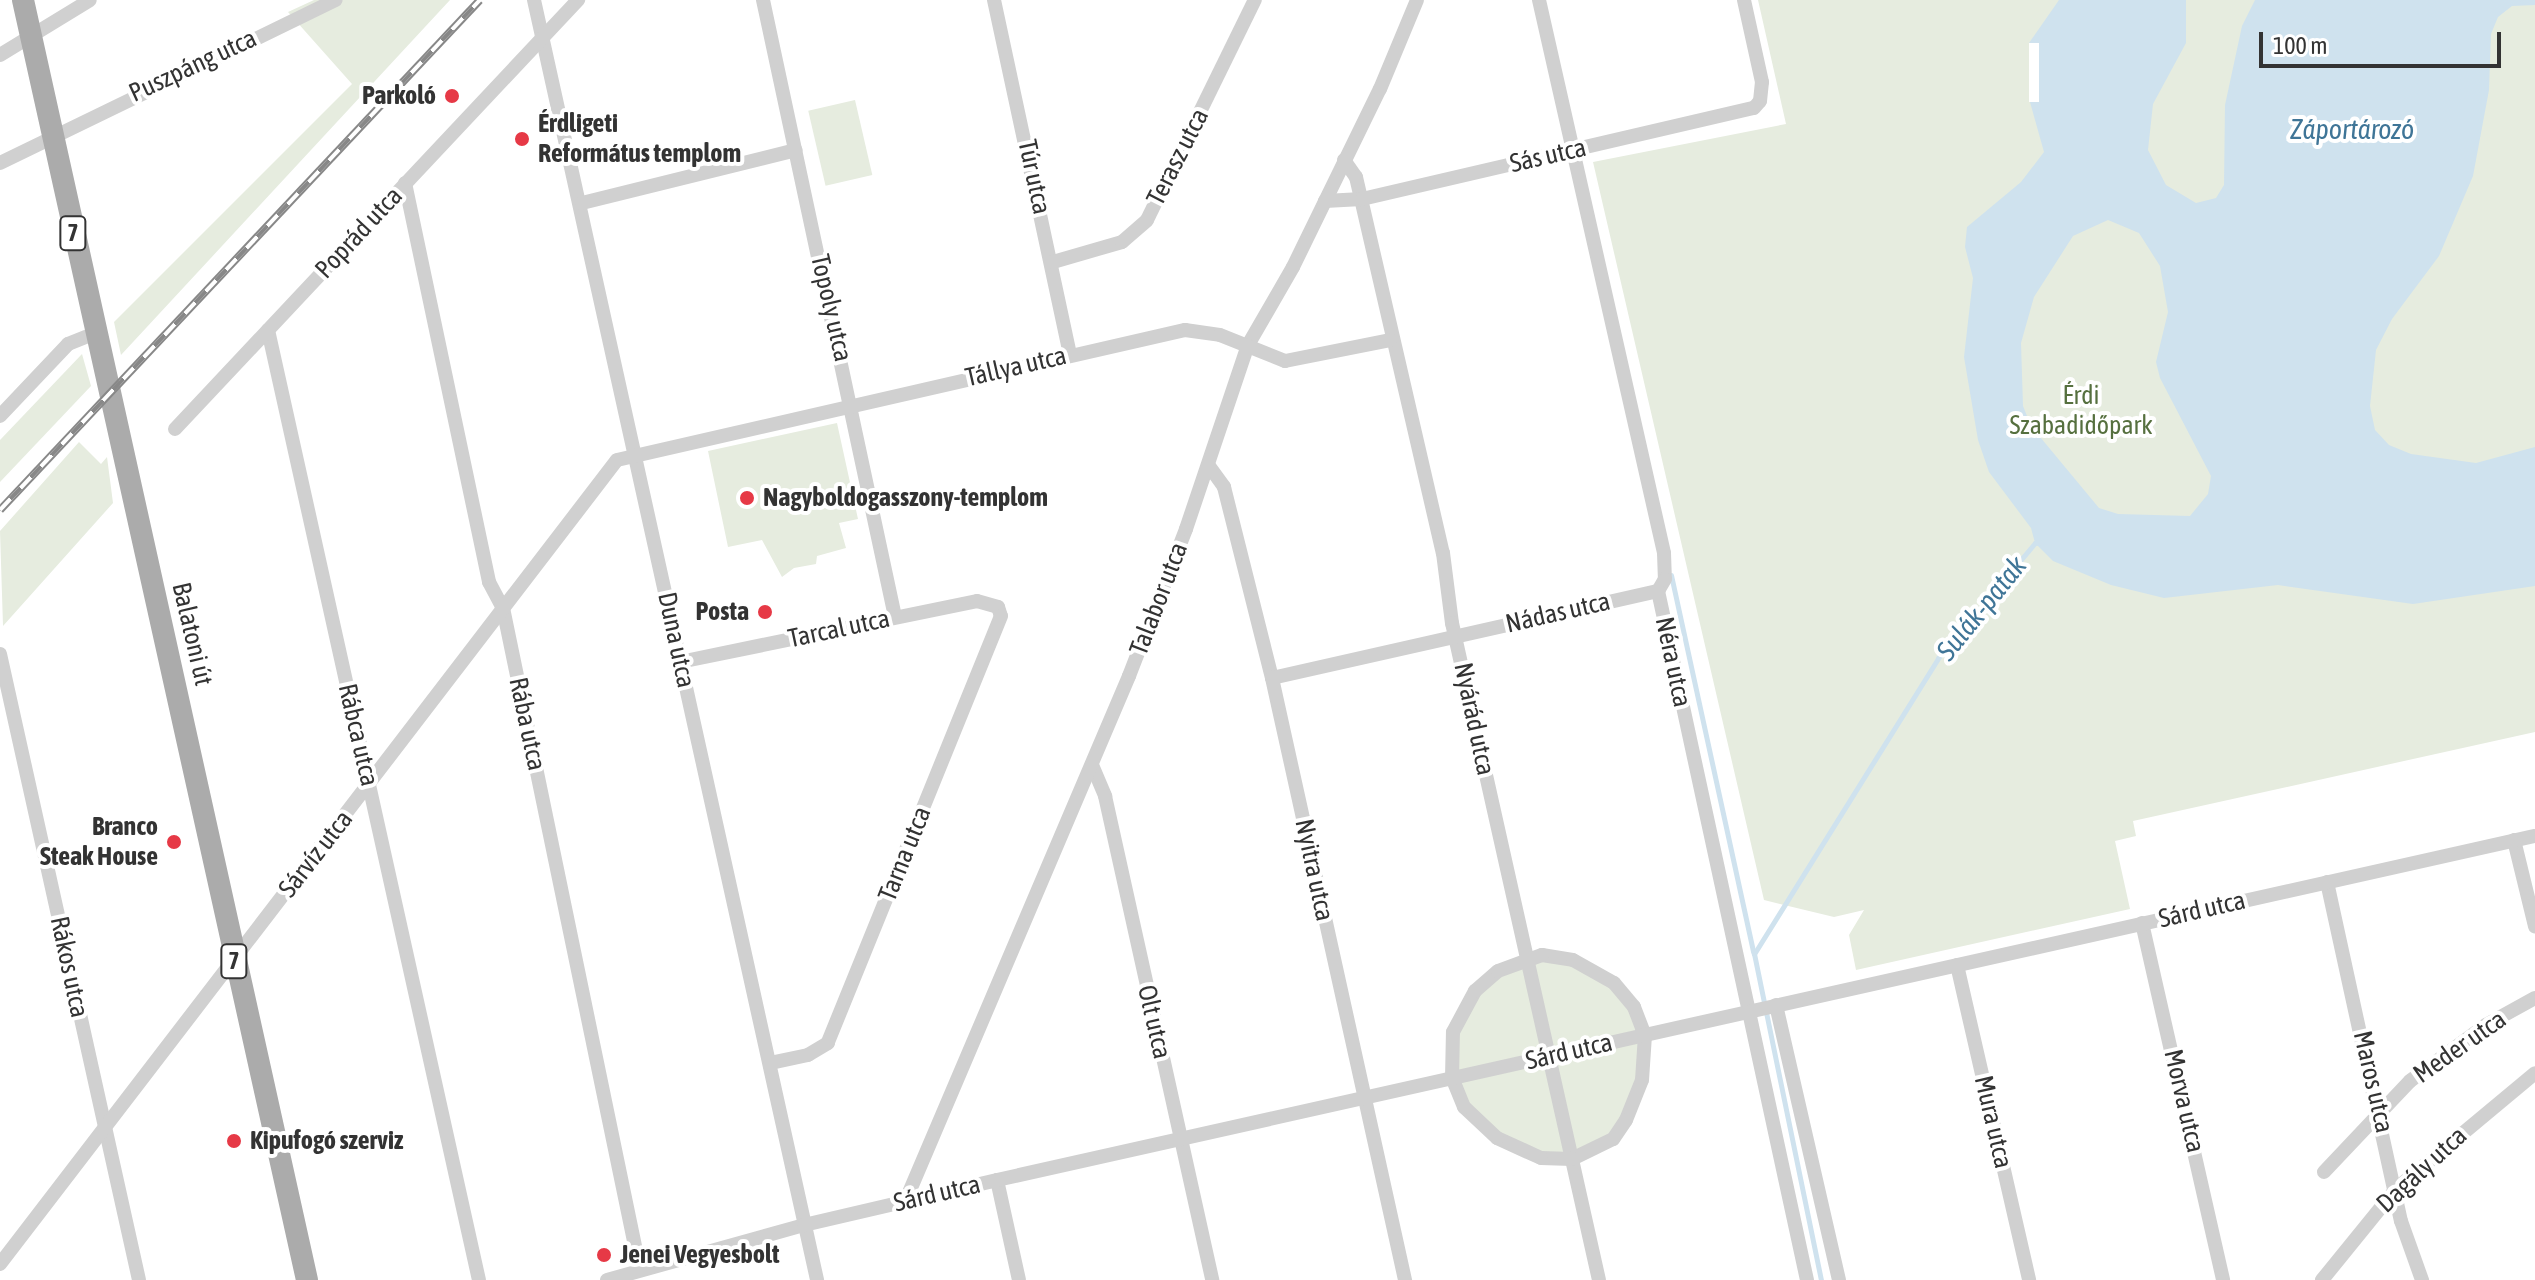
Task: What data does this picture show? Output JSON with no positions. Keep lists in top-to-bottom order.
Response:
{
  "streets": {
    "main road": ["7", "Balatoni út"],
    "street": [
      "Puszpáng utca",
      "Sás utca",
      "Terasz utca",
      "Túr utca",
      "Poprád utca",
      "Topoly utca",
      "Tállya utca",
      "Talabor utca",
      "Nádas utca",
      "Tarcal utca",
      "Duna utca",
      "Néra utca",
      "Nyárád utca",
      "Rába utca",
      "Rábca utca",
      "Sárvíz utca",
      "Tarna utca",
      "Nyitra utca",
      "Sárd utca",
      "Rákos utca",
      "Olt utca",
      "Meder utca",
      "Maros utca",
      "Morva utca",
      "Mura utca",
      "Dagály utca"
    ]
  },
  "crossings": [
    ["Puszpáng utca", "Balatoni út"],
    ["Sás utca", "Talabor utca"],
    ["Sás utca", "Néra utca"],
    ["Sás utca", "Nyárád utca"],
    ["Terasz utca", "Túr utca"],
    ["Túr utca", "Tállya utca"],
    ["Poprád utca", "Duna utca"],
    ["Poprád utca", "Rába utca"],
    ["Poprád utca", "Rábca utca"],
    ["Topoly utca", "Tállya utca"],
    ["Topoly utca", "Tarcal utca"],
    ["Tállya utca", "Talabor utca"],
    ["Tállya utca", "Duna utca"],
    ["Tállya utca", "Nyárád utca"],
    ["Tállya utca", "Sárvíz utca"],
    ["Talabor utca", "Nyárád utca"],
    ["Talabor utca", "Nyitra utca"],
    ["Talabor utca", "Sárd utca"],
    ["Talabor utca", "Olt utca"],
    ["Nádas utca", "Néra utca"],
    ["Nádas utca", "Nyárád utca"],
    ["Nádas utca", "Nyitra utca"],
    ["Tarcal utca", "Duna utca"],
    ["Tarcal utca", "Tarna utca"],
    ["Balatoni út", "Sárvíz utca"],
    ["Duna utca", "Sárvíz utca"],
    ["Duna utca", "Tarna utca"],
    ["Duna utca", "Sárd utca"],
    ["Néra utca", "Sárd utca"],
    ["Nyárád utca", "Sárd utca"],
    ["Rába utca", "Sárvíz utca"],
    ["Rába utca", "Sárd utca"],
    ["Rábca utca", "Sárvíz utca"],
    ["Sárvíz utca", "Rákos utca"],
    ["Nyitra utca", "Sárd utca"],
    ["Sárd utca", "Olt utca"],
    ["Sárd utca", "Maros utca"],
    ["Sárd utca", "Morva utca"],
    ["Sárd utca", "Mura utca"],
    ["Meder utca", "Maros utca"],
    ["Maros utca", "Dagály utca"]
  ],
  "water": ["Záportározó", "Sulák-patak"],
  "parks": ["Érdi Szabadidőpark"],
  "places": [
    "Parkoló",
    "Érdligeti Református templom",
    "Nagyboldogasszony-templom",
    "Posta",
    "Branco Steak House",
    "Kipufogó szerviz",
    "Jenei Vegyesbolt"
  ],
  "scale_bar": "100 m"
}
